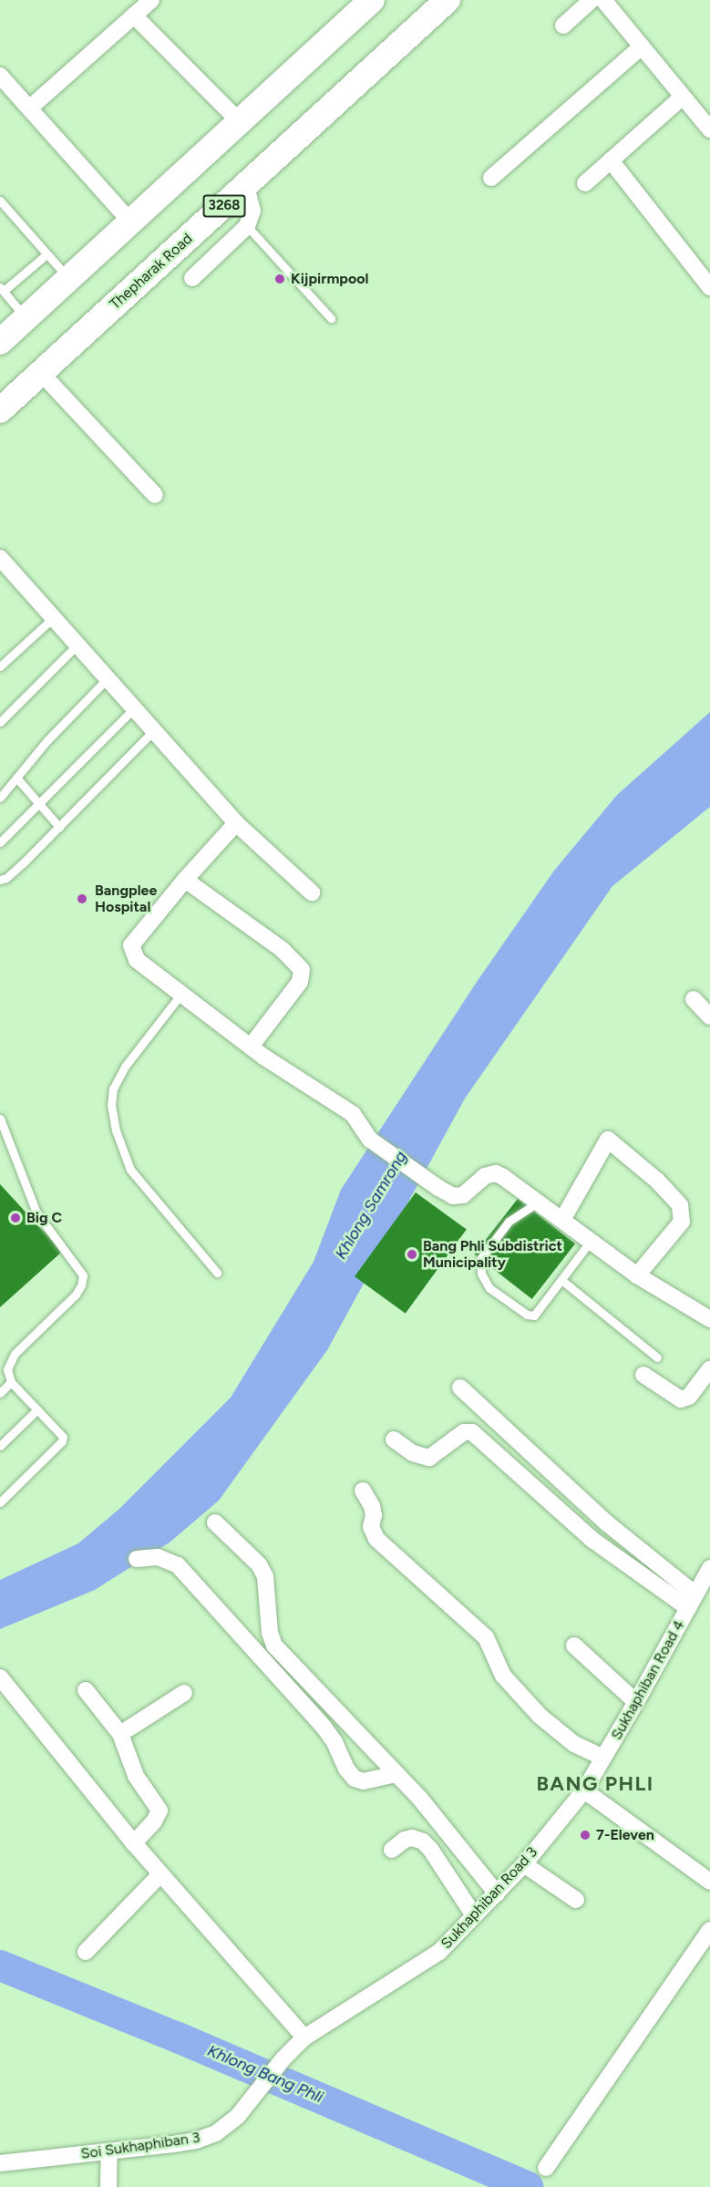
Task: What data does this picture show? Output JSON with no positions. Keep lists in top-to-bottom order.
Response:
{
  "streets": {
    "main road": ["3268", "Thepharak Road"],
    "street": ["Sukhaphiban Road 4", "Sukhaphiban Road 3", "Soi Sukhaphiban 3"]
  },
  "crossings": [
    ["Sukhaphiban Road 4", "Sukhaphiban Road 3"],
    ["Sukhaphiban Road 3", "Soi Sukhaphiban 3"]
  ],
  "districts": ["BANG PHLI"],
  "water": ["Khlong Samrong", "Khlong Bang Phli"],
  "places": [
    "Kijpirmpool",
    "Bangplee Hospital",
    "Big C",
    "Bang Phli Subdistrict Municipality",
    "7-Eleven"
  ]
}
